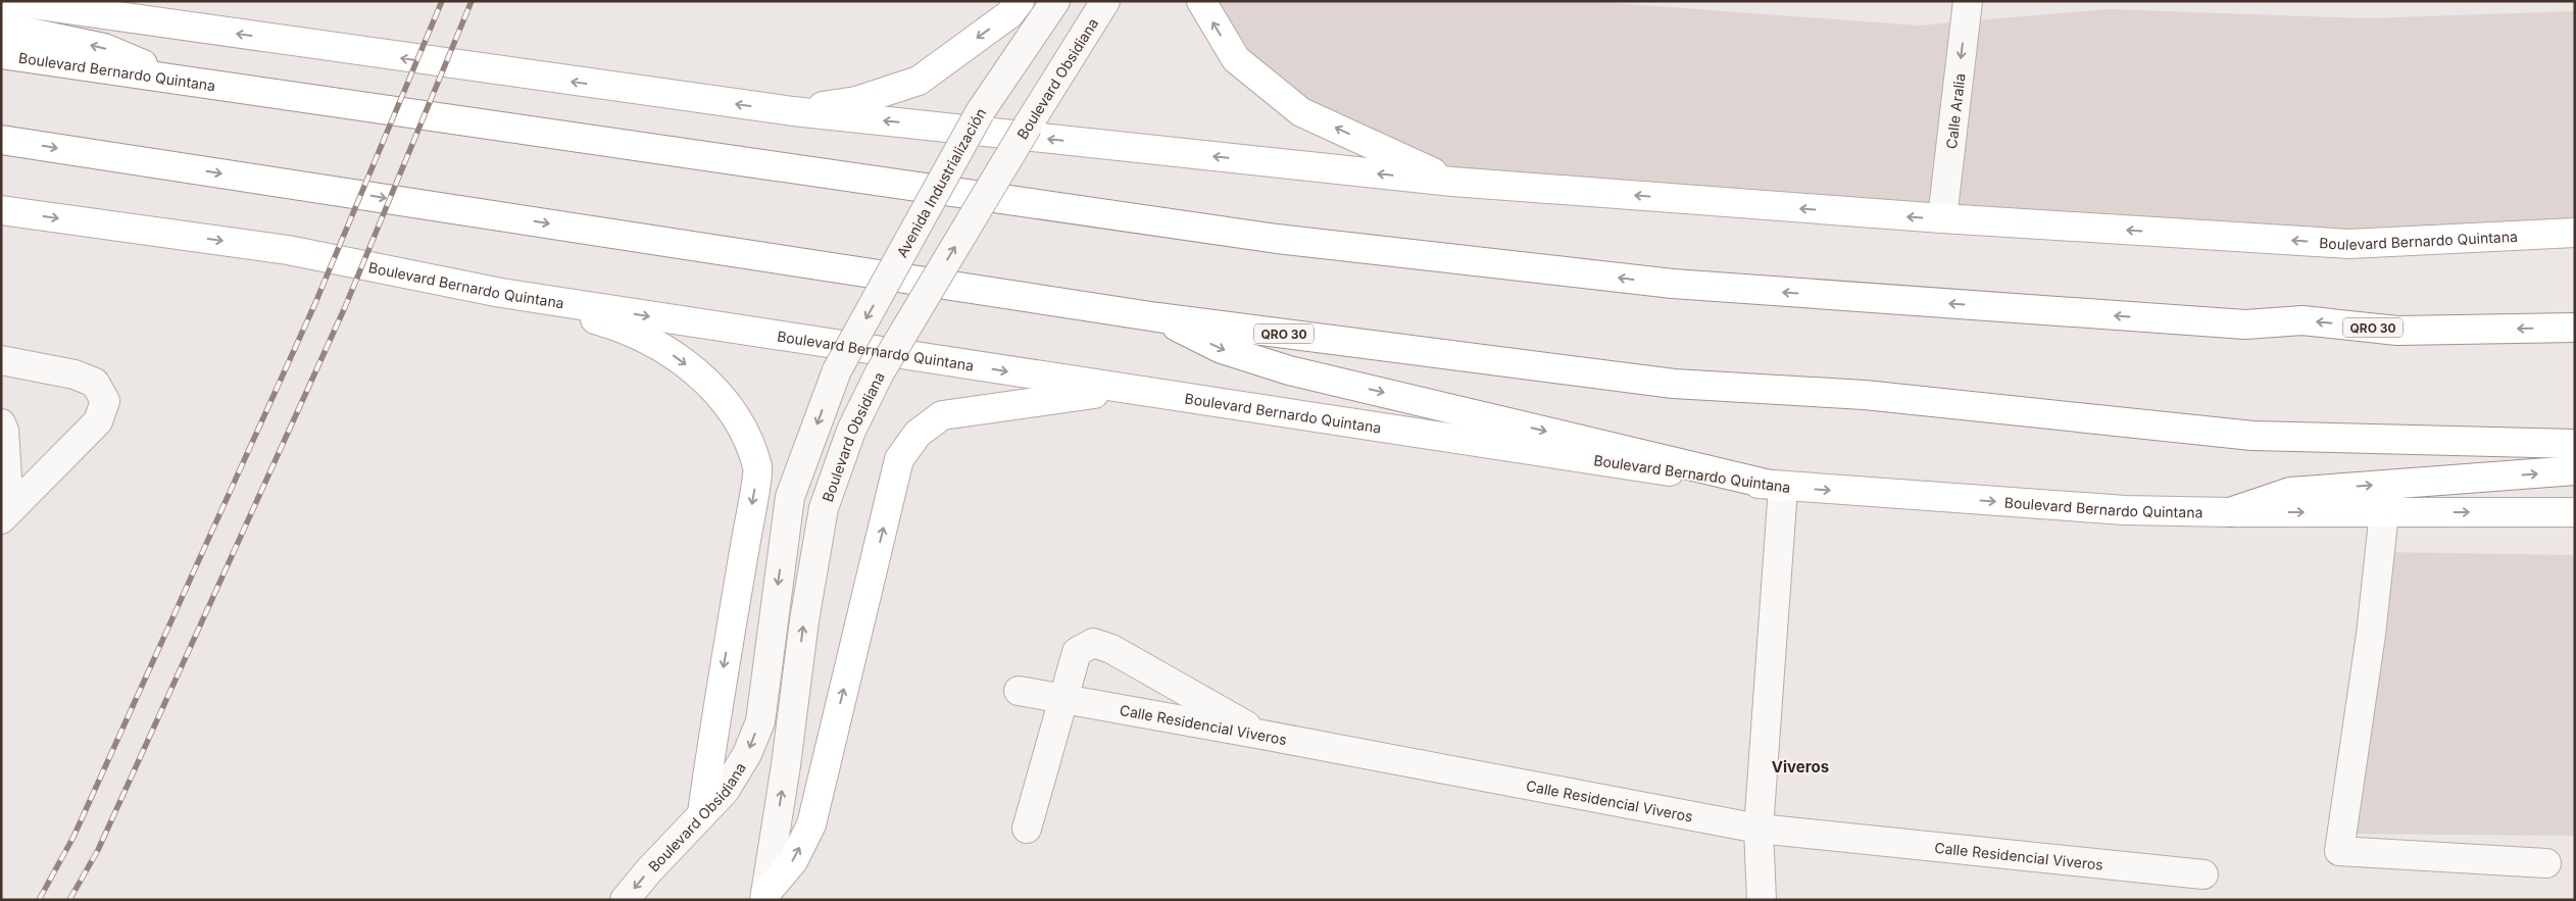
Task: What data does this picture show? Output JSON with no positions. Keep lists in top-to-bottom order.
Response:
{
  "streets": {
    "main road": ["Boulevard Bernardo Quintana", "QRO 30"],
    "street": [
      "Boulevard Obsidiana",
      "Calle Aralia",
      "Avenida Industrialización",
      "Calle Residencial Viveros"
    ]
  },
  "crossings": [
    ["Boulevard Bernardo Quintana", "Calle Aralia"],
    ["Boulevard Obsidiana", "Avenida Industrialización"]
  ],
  "one_way": ["Calle Aralia", "Avenida Industrialización"],
  "districts": ["Viveros"]
}
